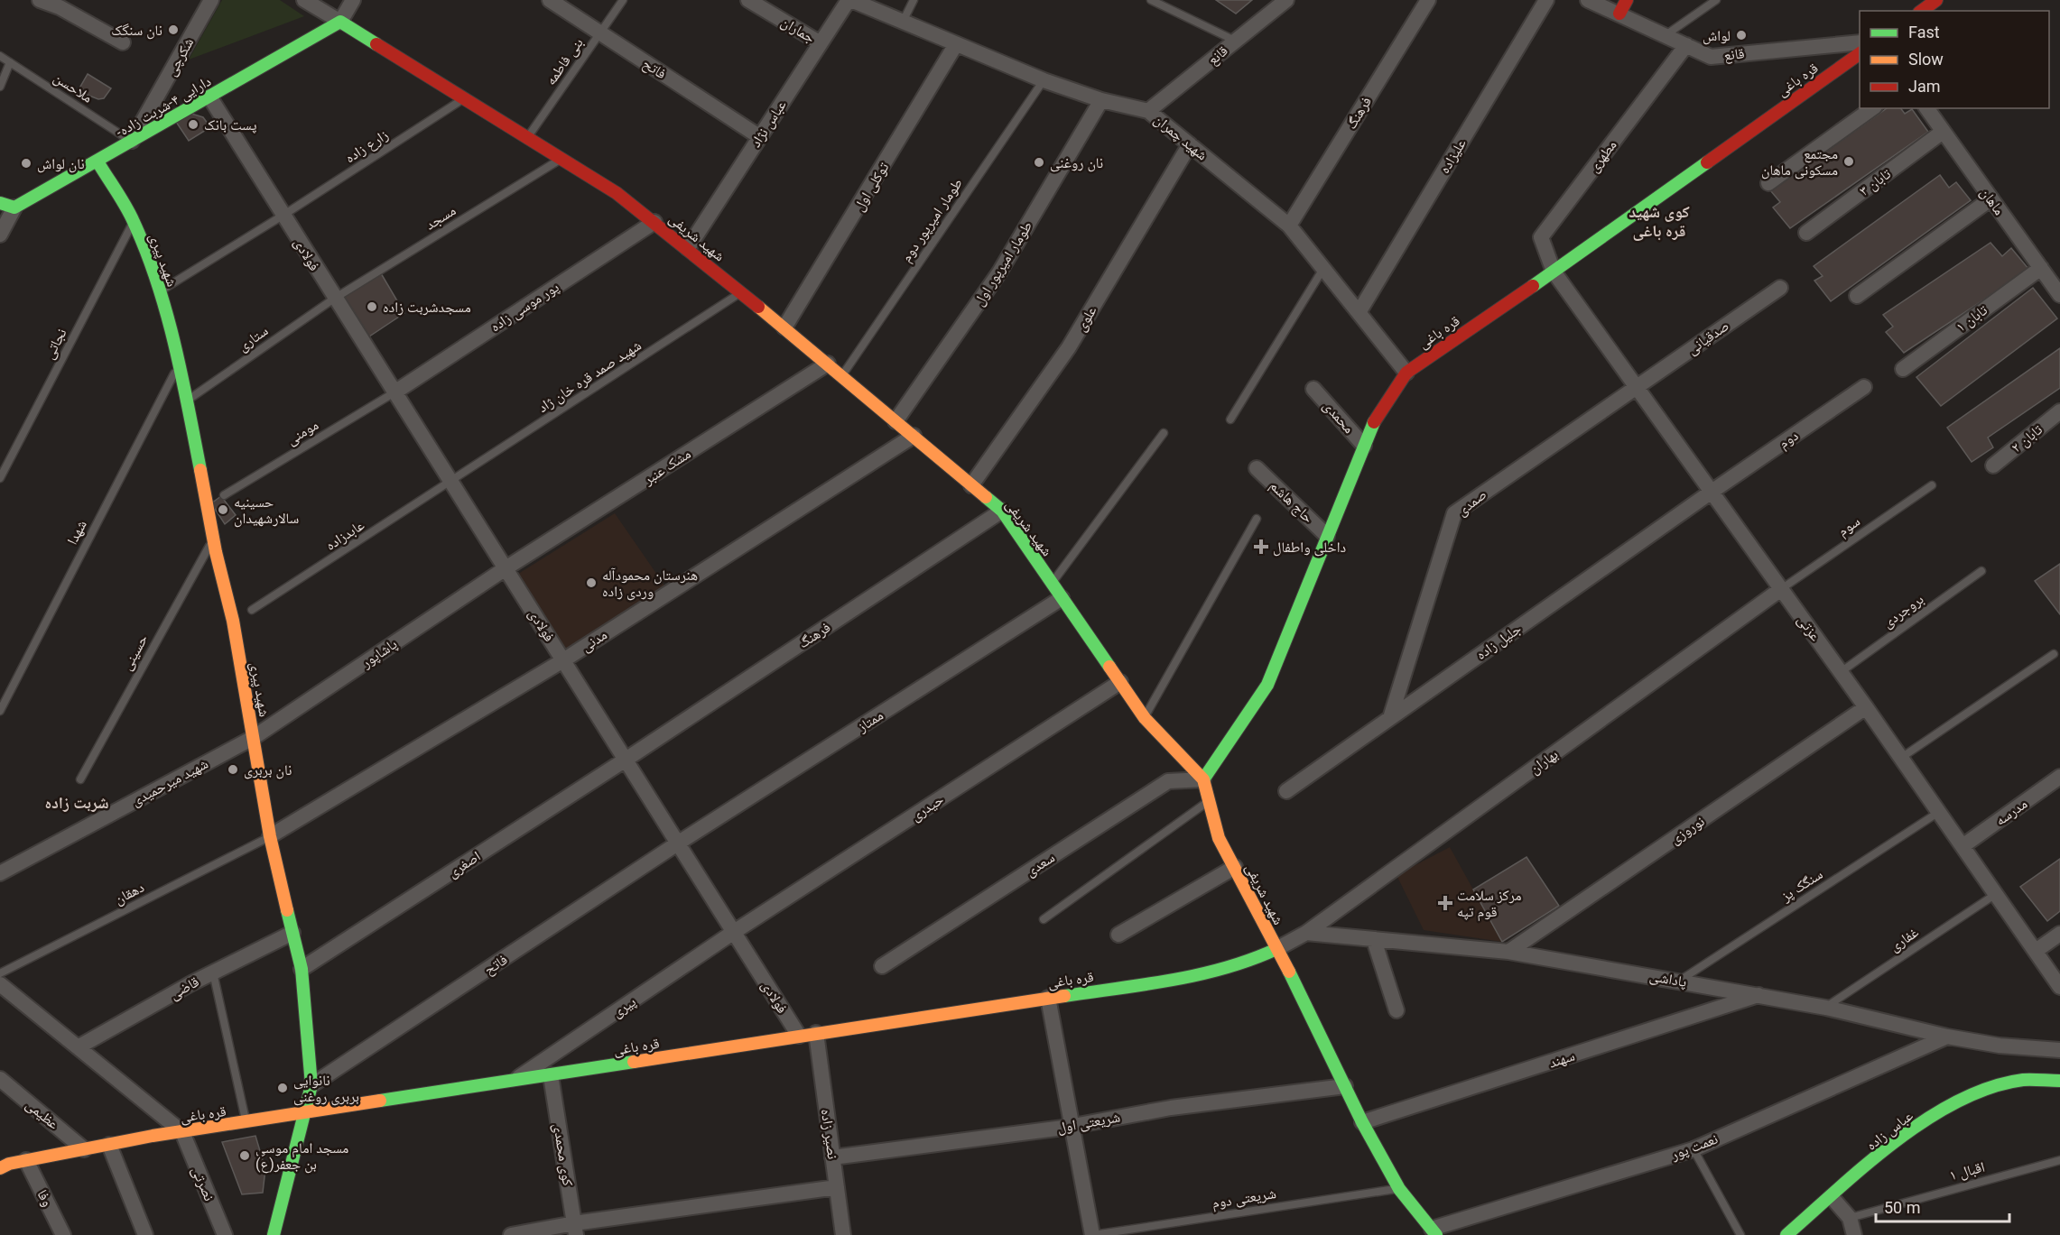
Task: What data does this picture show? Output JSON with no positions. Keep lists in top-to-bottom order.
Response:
{
  "streets": {
    "street": [
      "جماران",
      "قانع",
      "شکرچی",
      "فاتح",
      "قره باغی",
      "-دارایی ۴-شربت زاده",
      "فرهنگ",
      "عباس نژاد",
      "شهید چمران",
      "علیزاده",
      "مطهری",
      "تابان ۳",
      "توکلی اول",
      "ماهان",
      "شهید شریفى",
      "فولادی",
      "شهید پیری",
      "طومار امیرپور اول",
      "پور موسی زاده",
      "علوی",
      "تابان ۱",
      "صدقیانی",
      "محمدی",
      "تابان ۲",
      "دوم",
      "مشک عنبر",
      "حاج هاشم",
      "صمدی",
      "عزتی",
      "مدنی",
      "جلیل زاده",
      "پاشاپور",
      "ممتاز",
      "بهاران",
      "شهید میرحمیدی",
      "حیدری",
      "مدرسه",
      "نوروزی",
      "اصغری",
      "سعدی",
      "پاداشی",
      "قاضی",
      "پیری",
      "سهند",
      "عظیمی",
      "شریعتی اول",
      "عباس زاده",
      "نصیر زاده",
      "نعمت پور",
      "کوی محمدی",
      "نصرتی",
      "وفا"
    ],
    "lane": [
      "بنی فاطمه",
      "ملاحسن",
      "زارع زاده",
      "مسجد",
      "طومار امیرپور دوم",
      "ستاری",
      "نجاتی",
      "شهید صمد قره خان ژاد",
      "مومنی",
      "سوم",
      "شهدا",
      "عابدزاده",
      "بروجردی",
      "حسینی",
      "سنگک پز",
      "دهقان",
      "غفاری",
      "اقبال ۱",
      "شریعتی دوم"
    ]
  },
  "crossings": [
    ["جماران", "عباس نژاد"],
    ["قانع", "شهید چمران"],
    ["قانع", "مطهری"],
    ["شکرچی", "ملاحسن"],
    ["شکرچی", "-دارایی ۴-شربت زاده"],
    ["بنی فاطمه", "فاتح"],
    ["بنی فاطمه", "شهید شریفى"],
    ["فاتح", "عباس نژاد"],
    ["فاتح", "فولادی"],
    ["فاتح", "شهید پیری"],
    ["فاتح", "ممتاز"],
    ["قره باغی", "شهید چمران"],
    ["قره باغی", "مطهری"],
    ["قره باغی", "شهید شریفى"],
    ["قره باغی", "فولادی"],
    ["قره باغی", "شهید پیری"],
    ["قره باغی", "محمدی"],
    ["قره باغی", "حاج هاشم"],
    ["قره باغی", "عزتی"],
    ["قره باغی", "سعدی"],
    ["قره باغی", "پیری"],
    ["قره باغی", "عظیمی"],
    ["قره باغی", "نصیر زاده"],
    ["قره باغی", "کوی محمدی"],
    ["قره باغی", "نصرتی"],
    ["قره باغی", "وفا"],
    ["ملاحسن", "-دارایی ۴-شربت زاده"],
    ["-دارایی ۴-شربت زاده", "شهید شریفى"],
    ["-دارایی ۴-شربت زاده", "فولادی"],
    ["-دارایی ۴-شربت زاده", "شهید پیری"],
    ["فرهنگ", "شهید چمران"],
    ["فرهنگ", "شهید شریفى"],
    ["فرهنگ", "فولادی"],
    ["فرهنگ", "اصغری"],
    ["عباس نژاد", "شهید چمران"],
    ["عباس نژاد", "شهید شریفى"],
    ["شهید چمران", "علیزاده"],
    ["شهید چمران", "توکلی اول"],
    ["شهید چمران", "طومار امیرپور دوم"],
    ["شهید چمران", "طومار امیرپور اول"],
    ["شهید چمران", "علوی"],
    ["زارع زاده", "شهید شریفى"],
    ["زارع زاده", "فولادی"],
    ["مطهری", "عزتی"],
    ["تابان ۳", "ماهان"],
    ["توکلی اول", "شهید شریفى"],
    ["ماهان", "تابان ۱"],
    ["مسجد", "شهید شریفى"],
    ["مسجد", "فولادی"],
    ["مسجد", "ستاری"],
    ["طومار امیرپور دوم", "شهید شریفى"],
    ["شهید شریفى", "طومار امیرپور اول"],
    ["شهید شریفى", "پور موسی زاده"],
    ["شهید شریفى", "علوی"],
    ["شهید شریفى", "شهید صمد قره خان ژاد"],
    ["شهید شریفى", "مشک عنبر"],
    ["شهید شریفى", "مدنی"],
    ["شهید شریفى", "ممتاز"],
    ["شهید شریفى", "حیدری"],
    ["شهید شریفى", "سعدی"],
    ["شهید شریفى", "سهند"],
    ["شهید شریفى", "شریعتی اول"],
    ["شهید شریفى", "نعمت پور"],
    ["شهید شریفى", "شریعتی دوم"],
    ["فولادی", "پور موسی زاده"],
    ["فولادی", "ستاری"],
    ["فولادی", "شهید صمد قره خان ژاد"],
    ["فولادی", "مومنی"],
    ["فولادی", "مشک عنبر"],
    ["فولادی", "عابدزاده"],
    ["فولادی", "مدنی"],
    ["فولادی", "پاشاپور"],
    ["فولادی", "ممتاز"],
    ["فولادی", "حیدری"],
    ["فولادی", "اصغری"],
    ["فولادی", "پیری"],
    ["شهید پیری", "ستاری"],
    ["شهید پیری", "نجاتی"],
    ["شهید پیری", "شهدا"],
    ["شهید پیری", "مدنی"],
    ["شهید پیری", "حسینی"],
    ["شهید پیری", "پاشاپور"],
    ["شهید پیری", "شهید میرحمیدی"],
    ["شهید پیری", "اصغری"],
    ["شهید پیری", "دهقان"],
    ["شهید پیری", "قاضی"],
    ["پور موسی زاده", "مومنی"],
    ["صدقیانی", "صمدی"],
    ["صدقیانی", "عزتی"],
    ["شهید صمد قره خان ژاد", "عابدزاده"],
    ["دوم", "عزتی"],
    ["دوم", "جلیل زاده"],
    ["مشک عنبر", "پاشاپور"],
    ["صمدی", "عزتی"],
    ["صمدی", "جلیل زاده"],
    ["سوم", "عزتی"],
    ["سوم", "بهاران"],
    ["بروجردی", "عزتی"],
    ["عزتی", "جلیل زاده"],
    ["عزتی", "بهاران"],
    ["عزتی", "مدرسه"],
    ["عزتی", "نوروزی"],
    ["عزتی", "سنگک پز"],
    ["عزتی", "غفاری"],
    ["مدنی", "دهقان"],
    ["پاشاپور", "شهید میرحمیدی"],
    ["بهاران", "پاداشی"],
    ["حیدری", "پیری"],
    ["نوروزی", "پاداشی"],
    ["سنگک پز", "پاداشی"],
    ["غفاری", "پاداشی"],
    ["پاداشی", "سهند"],
    ["پاداشی", "نعمت پور"],
    ["شریعتی اول", "نصیر زاده"]
  ],
  "districts": ["کوی شهید قره باغی", "شربت زاده"],
  "places": {
    "other": [
      "نان سنگک",
      "لواش",
      "پست بانک",
      "مجتمع مسکونی ماهان",
      "نان روغنی",
      "نان لواش",
      "مسجدشربت زاده",
      "حسینیه سالارشهیدان",
      "هنرستان محمودآله وردی زاده",
      "نان بربری",
      "نانوایی بربری روغنی",
      "مسجد امام موسی بن جعفر(ع)"
    ],
    "health": ["داخلی واطفال", "مرکز سلامت قوم تپه"]
  },
  "legend": ["Fast", "Slow", "Jam"],
  "scale_bar": "50 m"
}
